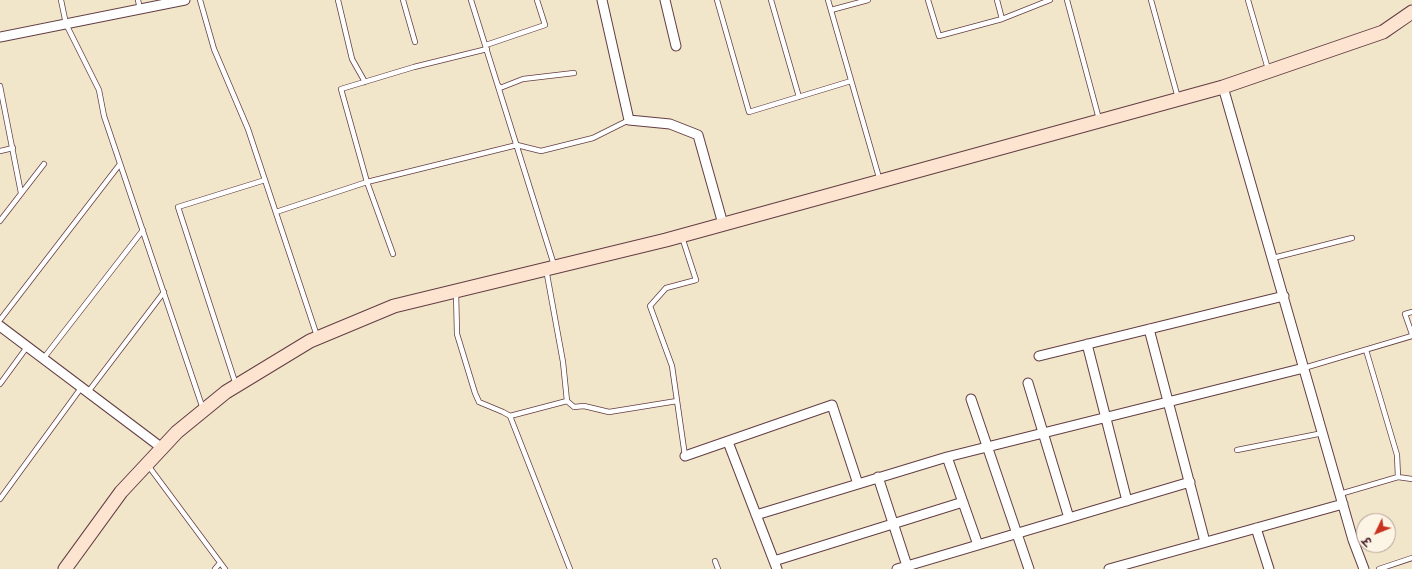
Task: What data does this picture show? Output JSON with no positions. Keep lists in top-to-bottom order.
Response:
{
  "north": "bottom left"
}
